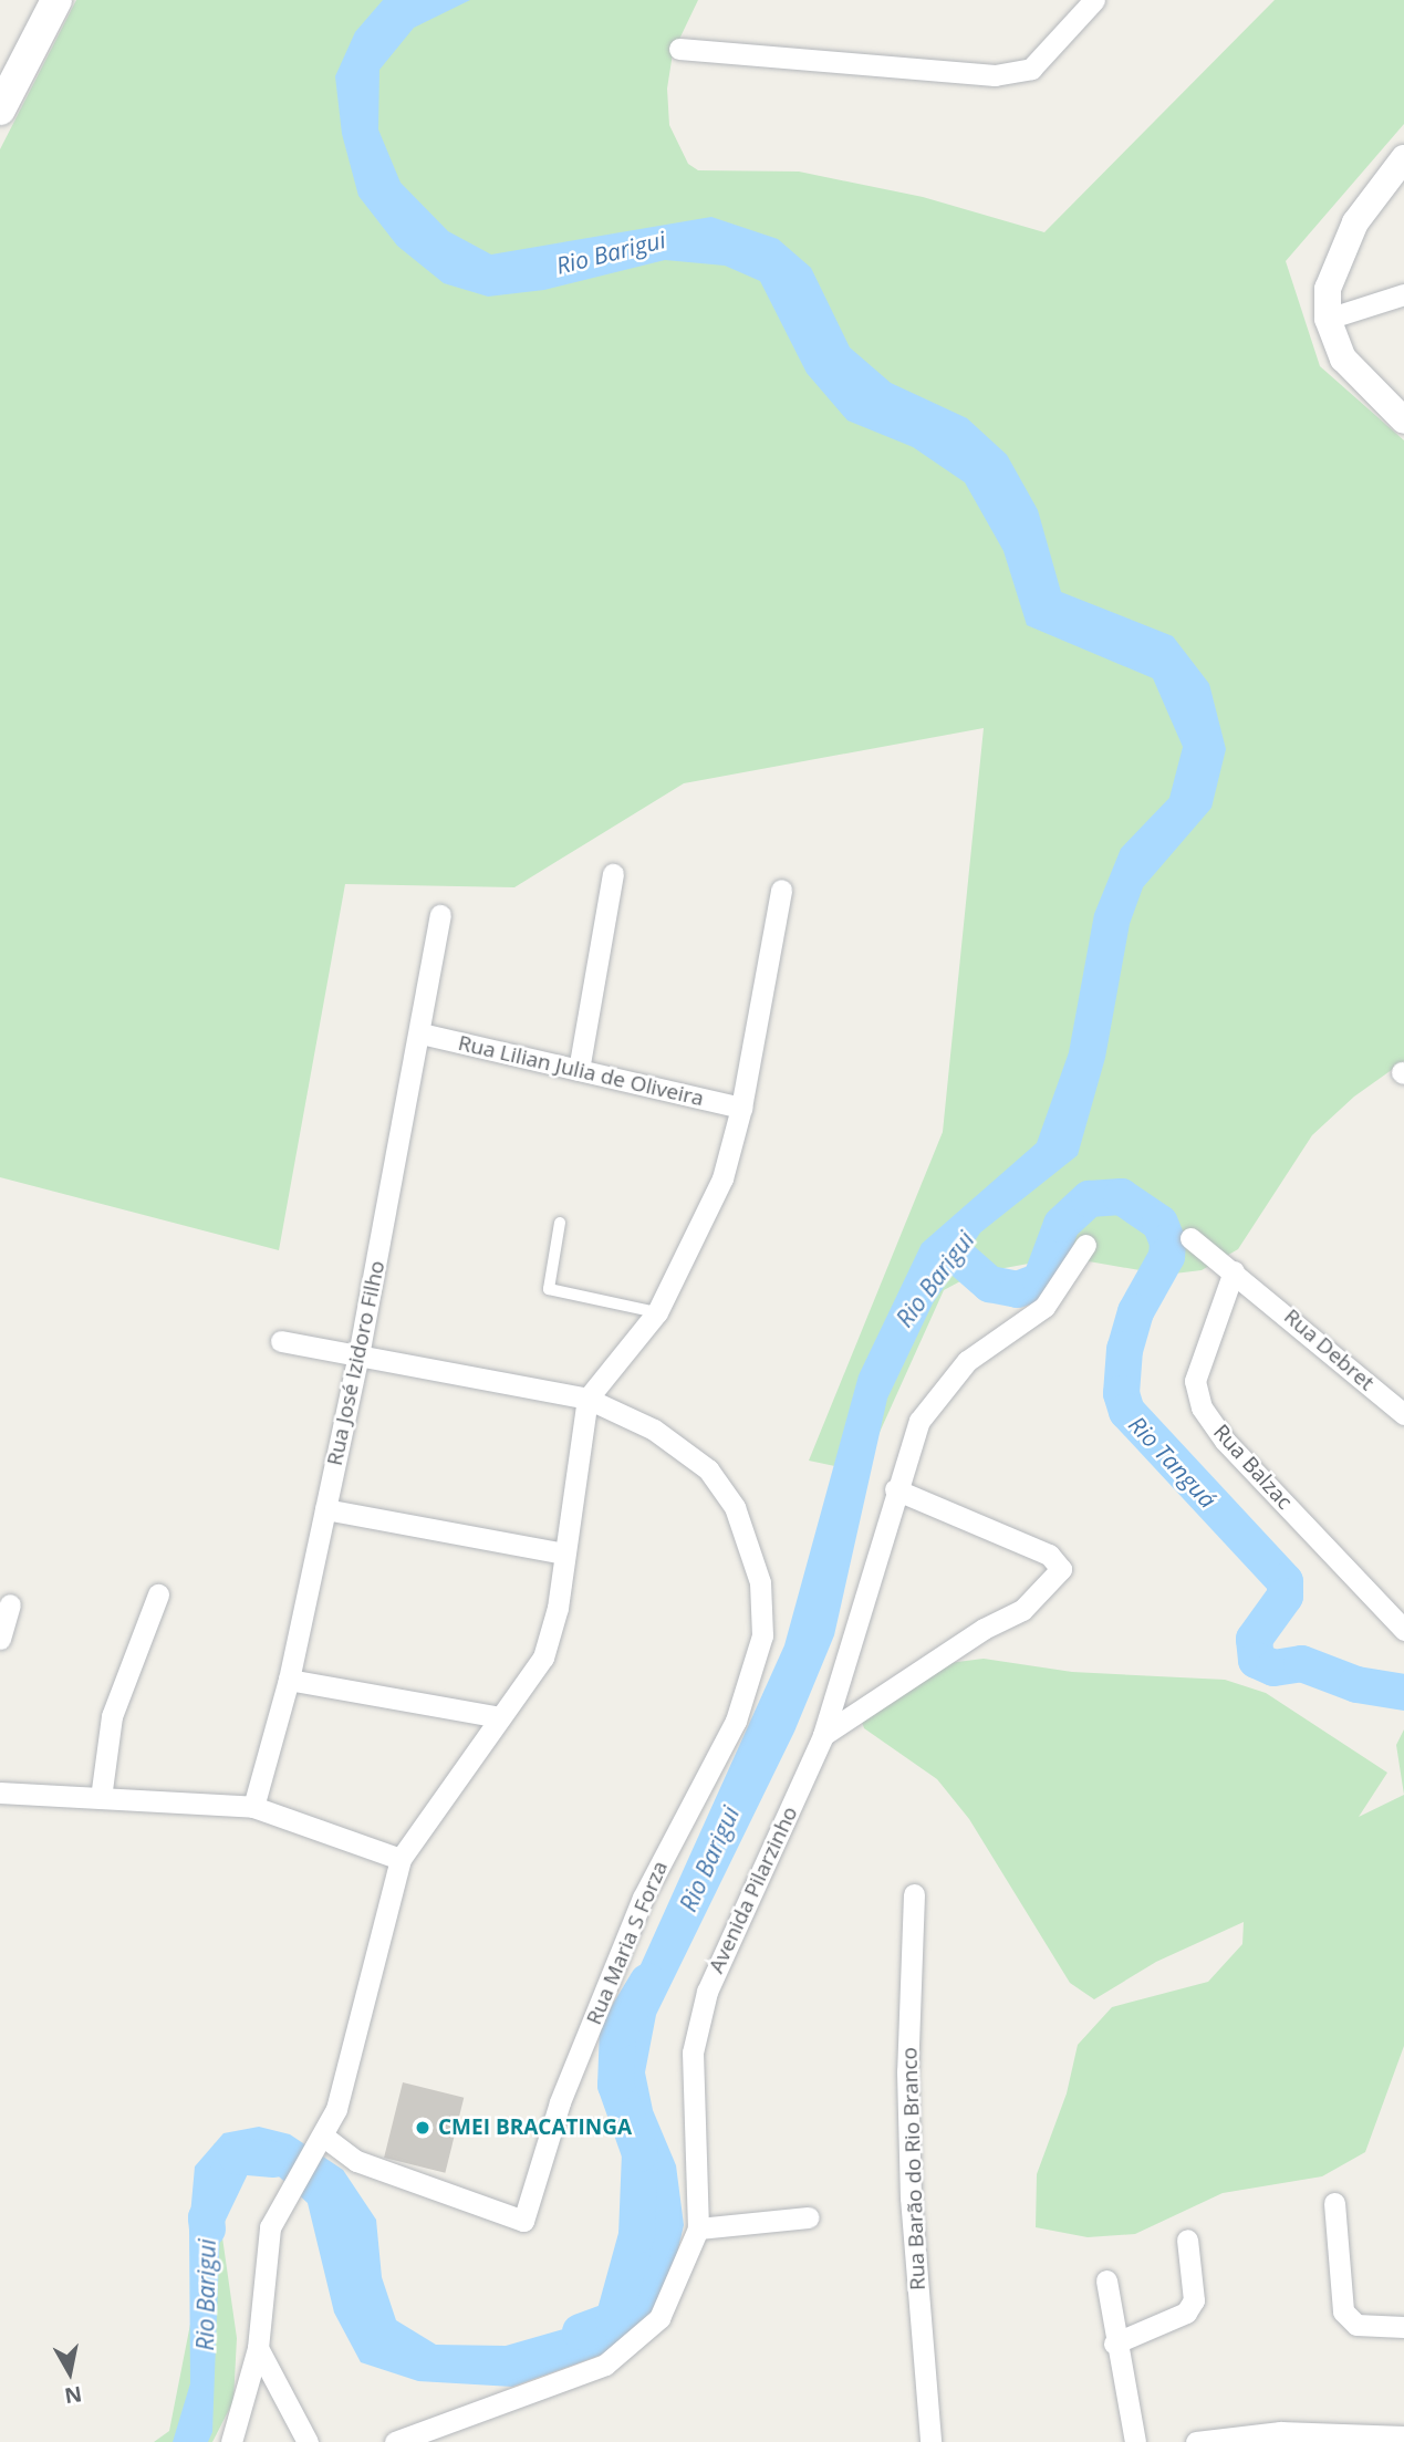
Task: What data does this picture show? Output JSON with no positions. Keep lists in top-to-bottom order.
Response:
{
  "streets": {
    "street": [
      "Rua Lilian Julia de Oliveira",
      "Rua Debret",
      "Rua José Izidoro Filho",
      "Rua Balzac",
      "Avenida Pilarzinho",
      "Rua Maria S Forza",
      "Rua Barão do Rio Branco"
    ]
  },
  "crossings": [
    ["Rua Lilian Julia de Oliveira", "Rua José Izidoro Filho"],
    ["Rua Debret", "Rua Balzac"]
  ],
  "water": ["Rio Barigui", "Rio Tanguá"],
  "places": ["CMEI BRACATINGA"],
  "north": "bottom"
}
